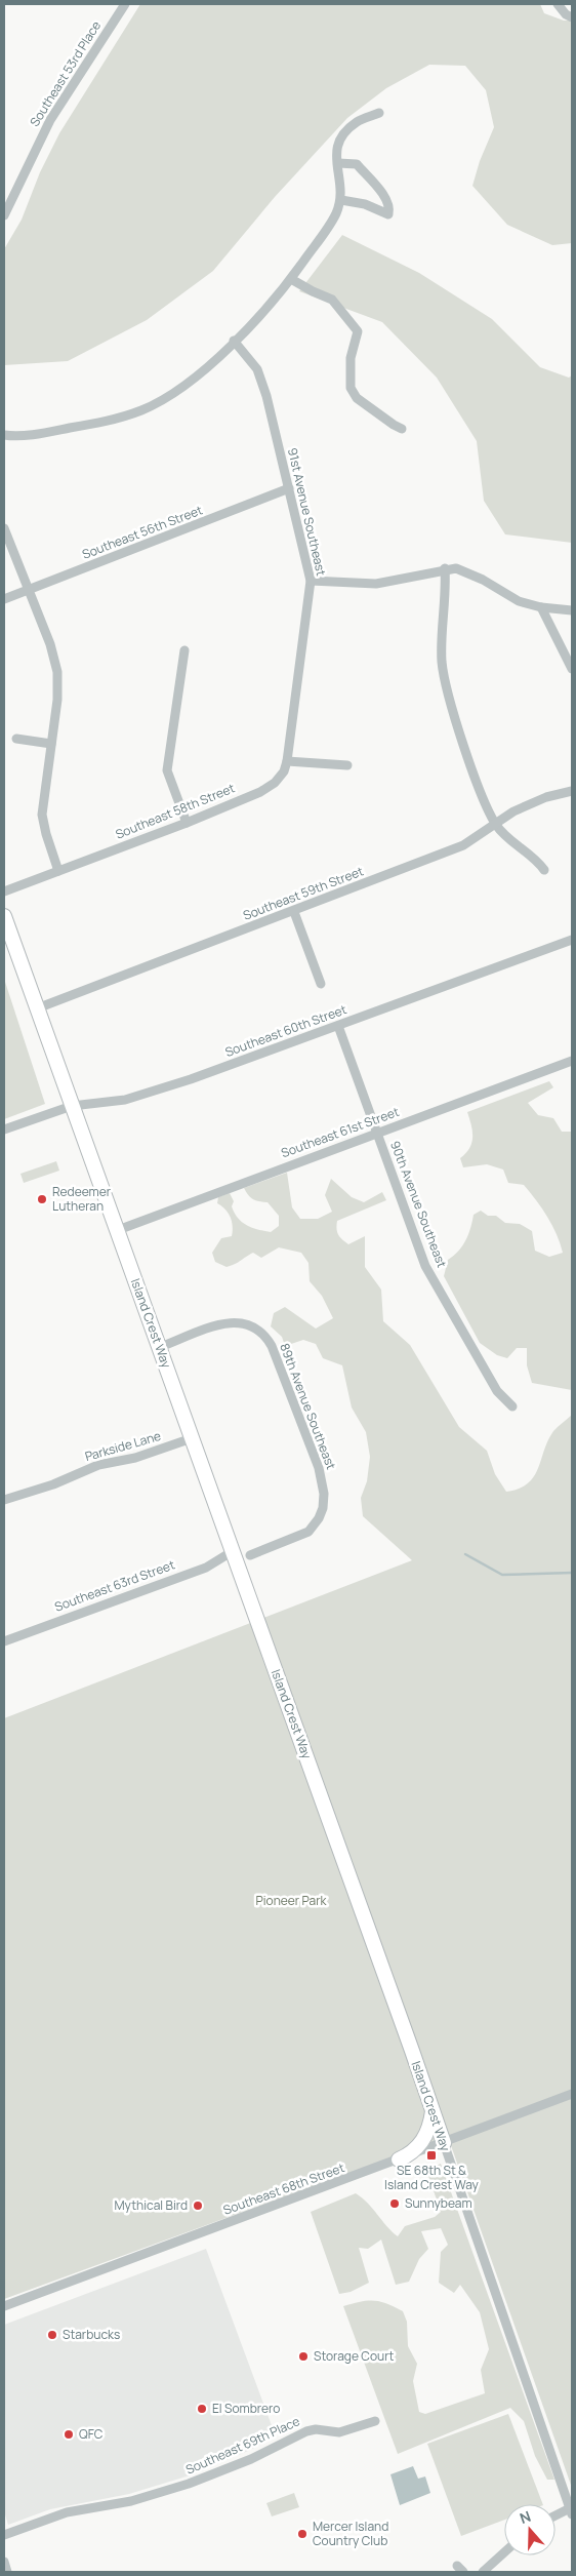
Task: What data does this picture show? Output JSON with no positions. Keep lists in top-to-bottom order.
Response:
{
  "streets": {
    "main road": ["Island Crest Way"],
    "street": [
      "Southeast 53rd Place",
      "91st Avenue Southeast",
      "Southeast 56th Street",
      "Southeast 58th Street",
      "Southeast 59th Street",
      "Southeast 60th Street",
      "Southeast 61st Street",
      "90th Avenue Southeast",
      "89th Avenue Southeast",
      "Parkside Lane",
      "Southeast 63rd Street",
      "Southeast 68th Street",
      "Southeast 69th Place"
    ]
  },
  "crossings": [
    ["91st Avenue Southeast", "Southeast 56th Street"],
    ["91st Avenue Southeast", "Southeast 58th Street"],
    ["Southeast 59th Street", "Island Crest Way"],
    ["Southeast 60th Street", "90th Avenue Southeast"],
    ["Southeast 60th Street", "Island Crest Way"],
    ["Southeast 61st Street", "90th Avenue Southeast"],
    ["Southeast 61st Street", "Island Crest Way"],
    ["Island Crest Way", "89th Avenue Southeast"],
    ["Island Crest Way", "Parkside Lane"],
    ["Island Crest Way", "Southeast 63rd Street"],
    ["Island Crest Way", "Southeast 68th Street"]
  ],
  "parks": ["Pioneer Park"],
  "places": {
    "other": [
      "Redeemer Lutheran",
      "Sunnybeam",
      "Mythical Bird",
      "Starbucks",
      "Storage Court",
      "El Sombrero",
      "QFC",
      "Mercer Island Country Club"
    ],
    "transit": ["SE 68th St & Island Crest Way"]
  },
  "north": "top"
}
